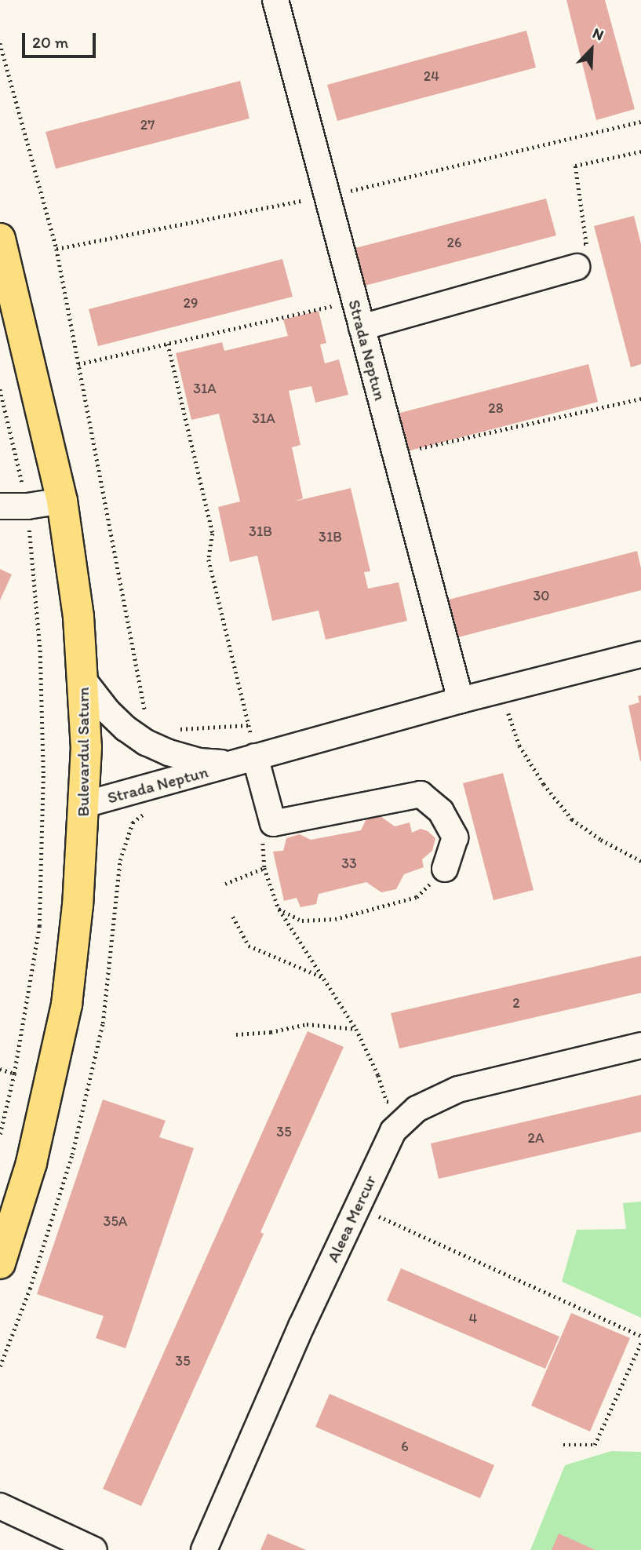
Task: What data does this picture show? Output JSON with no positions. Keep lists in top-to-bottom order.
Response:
{
  "streets": {
    "main road": ["Bulevardul Saturn"],
    "street": ["Strada Neptun", "Aleea Mercur"]
  },
  "crossings": [
    ["Strada Neptun", "Bulevardul Saturn"]
  ],
  "house_numbers": [
    "24",
    "27",
    "26",
    "29",
    "31A",
    "28",
    "31A",
    "31B",
    "31B",
    "30",
    "33",
    "2",
    "35",
    "2A",
    "35A",
    "4",
    "35",
    "6"
  ],
  "scale_bar": "20 m",
  "north": "top right"
}
